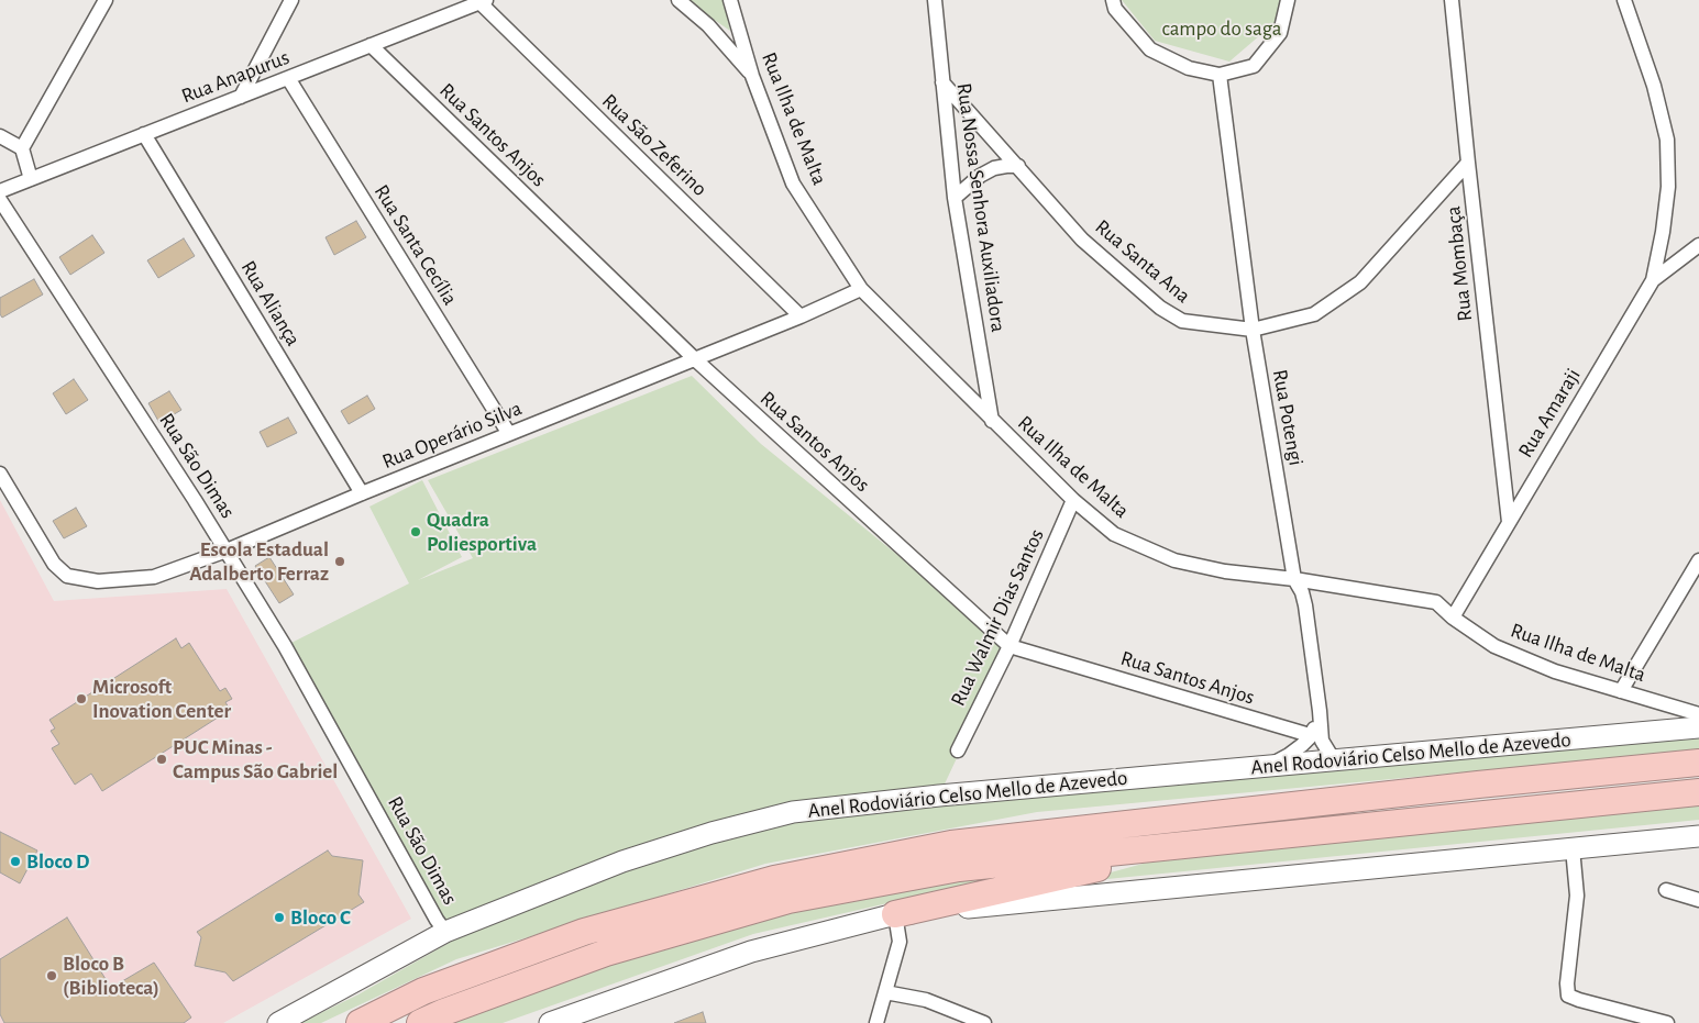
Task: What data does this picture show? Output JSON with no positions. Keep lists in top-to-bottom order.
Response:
{
  "streets": {
    "highway": ["Anel Rodoviário Celso Mello de Azevedo"],
    "street": [
      "Rua Anapurus",
      "Rua Ilha de Malta",
      "Rua Santos Anjos",
      "Rua São Zeferino",
      "Rua Nossa Senhora Auxiliadora",
      "Rua Santa Cecília",
      "Rua Santa Ana",
      "Rua Mombaça",
      "Rua Aliança",
      "Rua Amaraji",
      "Rua Potengi",
      "Rua Operário Silva",
      "Rua São Dimas",
      "Rua Walmir Dias Santos"
    ]
  },
  "crossings": [
    ["Rua Anapurus", "Rua Santos Anjos"],
    ["Rua Anapurus", "Rua São Zeferino"],
    ["Rua Anapurus", "Rua Santa Cecília"],
    ["Rua Anapurus", "Rua Aliança"],
    ["Rua Ilha de Malta", "Rua Nossa Senhora Auxiliadora"],
    ["Rua Ilha de Malta", "Rua Amaraji"],
    ["Rua Ilha de Malta", "Rua Potengi"],
    ["Rua Ilha de Malta", "Rua Operário Silva"],
    ["Rua Ilha de Malta", "Rua Walmir Dias Santos"],
    ["Rua Santos Anjos", "Rua Operário Silva"],
    ["Rua Santos Anjos", "Rua Walmir Dias Santos"],
    ["Rua São Zeferino", "Rua Operário Silva"],
    ["Rua Nossa Senhora Auxiliadora", "Rua Santa Ana"],
    ["Rua Santa Cecília", "Rua Operário Silva"],
    ["Rua Santa Ana", "Rua Mombaça"],
    ["Rua Santa Ana", "Rua Potengi"],
    ["Rua Mombaça", "Rua Amaraji"],
    ["Rua Aliança", "Rua Operário Silva"],
    ["Rua Potengi", "Anel Rodoviário Celso Mello de Azevedo"],
    ["Rua Operário Silva", "Rua São Dimas"],
    ["Rua São Dimas", "Anel Rodoviário Celso Mello de Azevedo"]
  ],
  "parks": ["campo do saga"],
  "places": [
    "Quadra Poliesportiva",
    "Escola Estadual Adalberto Ferraz",
    "Microsoft Inovation Center",
    "PUC Minas - Campus São Gabriel",
    "Bloco D",
    "Bloco C",
    "Bloco B (Biblioteca)"
  ]
}
